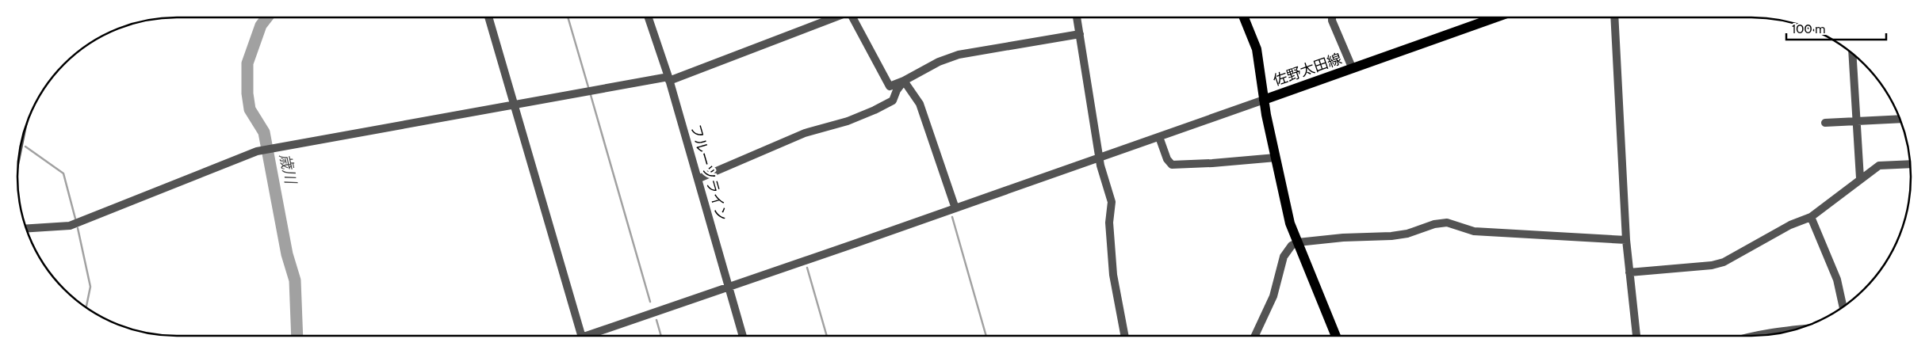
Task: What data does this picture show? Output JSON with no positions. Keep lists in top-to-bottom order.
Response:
{
  "streets": {
    "main road": ["佐野太田線"],
    "street": ["フルーツライン"]
  },
  "water": ["歳川"],
  "scale_bar": "100 m"
}
